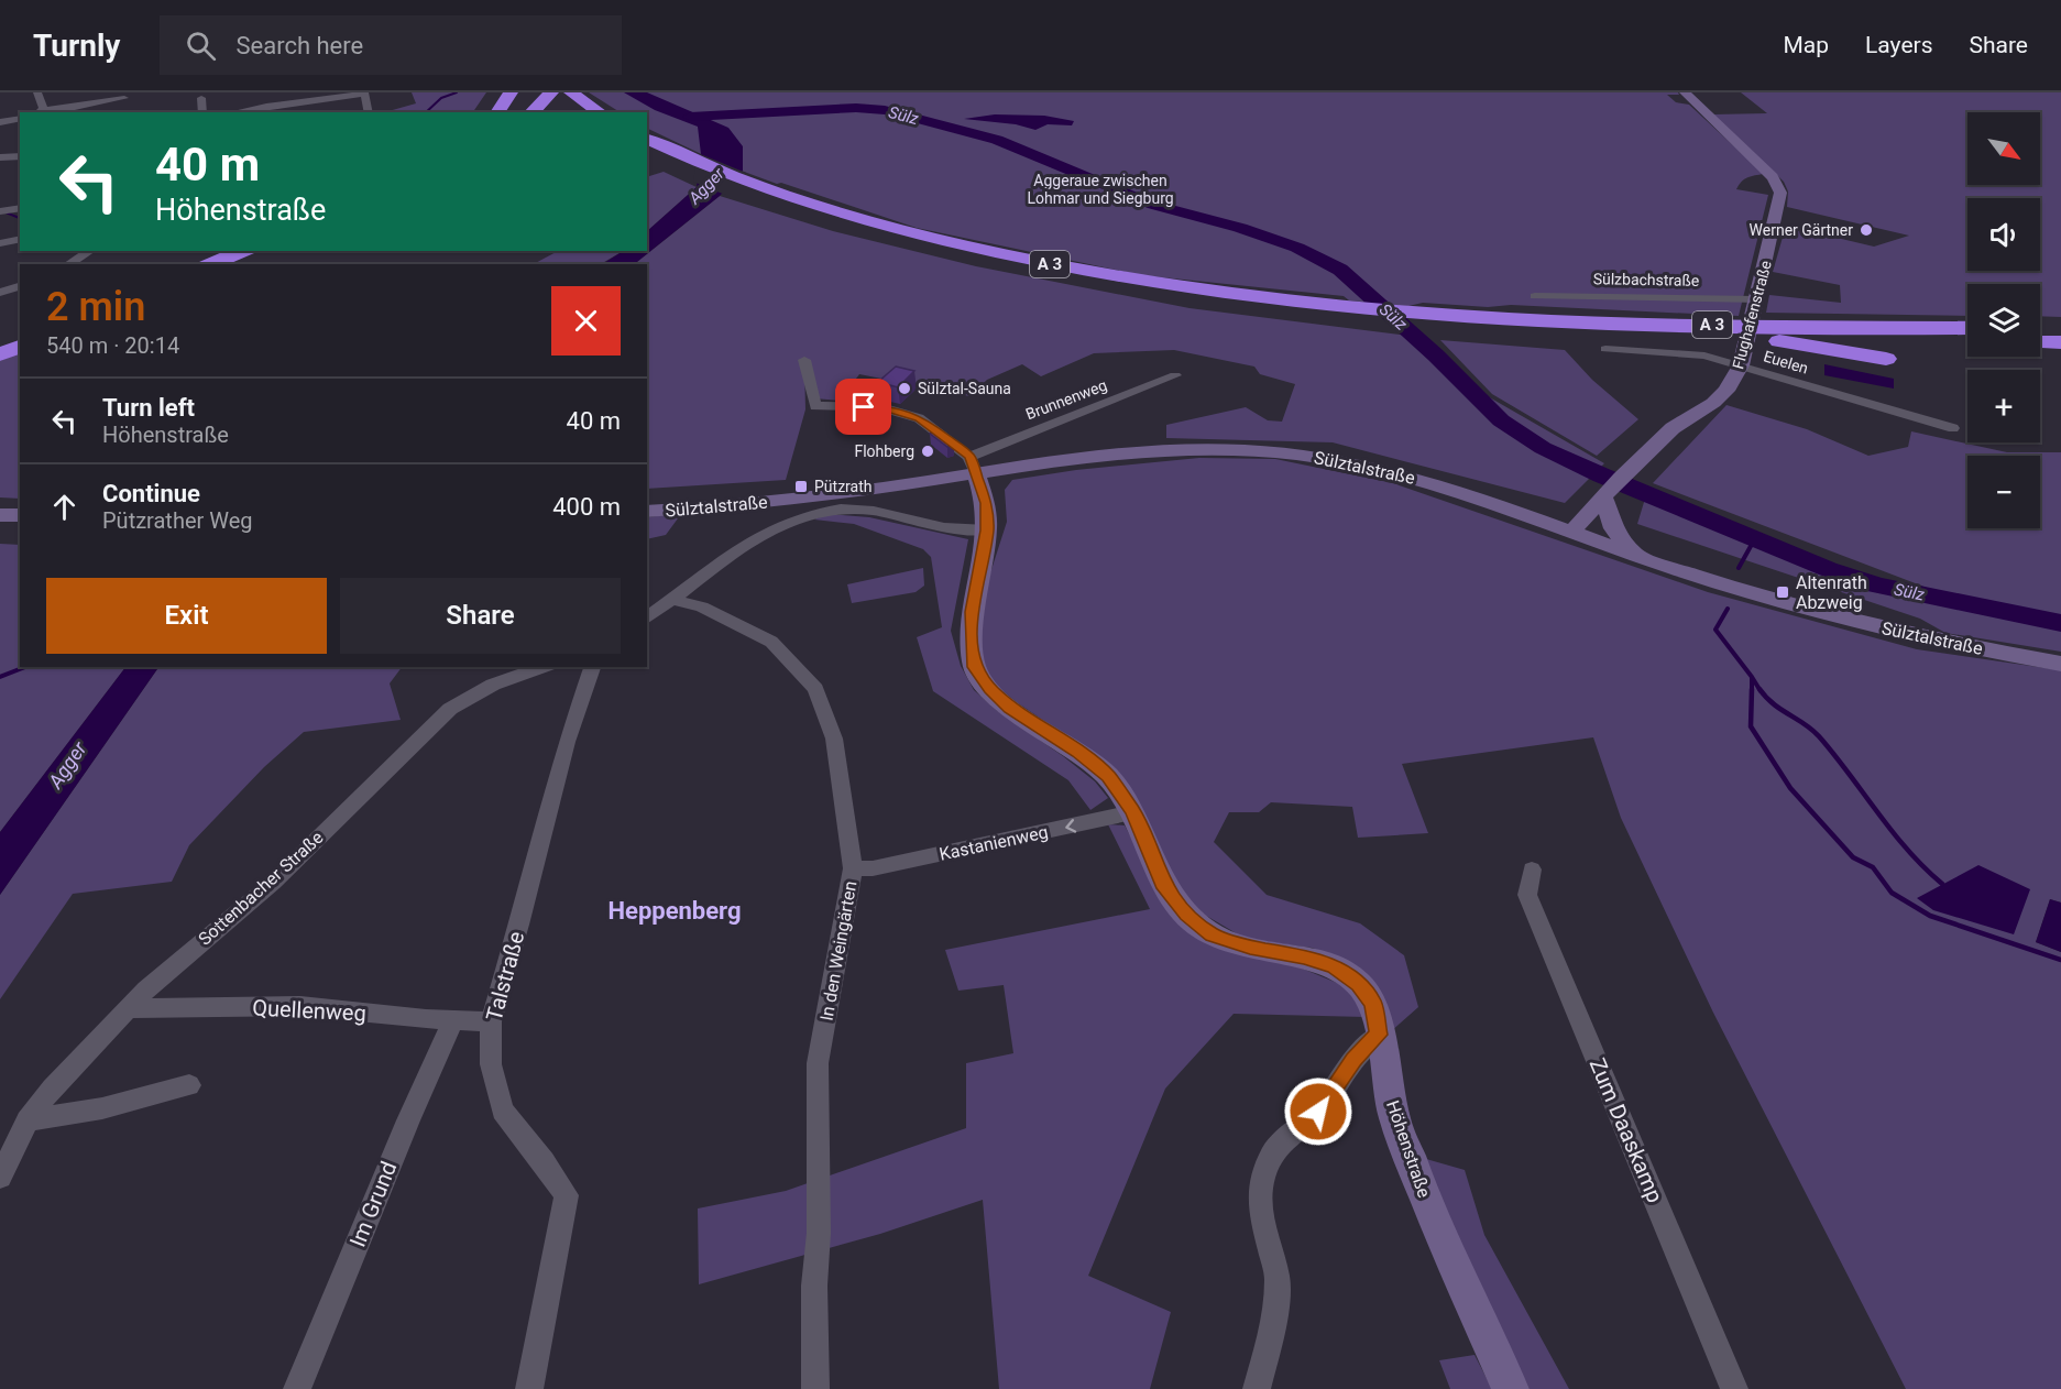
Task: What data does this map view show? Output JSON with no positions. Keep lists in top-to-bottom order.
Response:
{
  "streets": {
    "highway": ["A 3"],
    "main road": ["Flughafenstraße", "Sülztalstraße", "Höhenstraße"],
    "street": [
      "Sülzbachstraße",
      "Euelen",
      "Brunnenweg",
      "Kastanienweg",
      "Sottenbacher Straße",
      "In den Weingärten",
      "Talstraße",
      "Quellenweg",
      "Zum Daaskamp",
      "Im Grund"
    ]
  },
  "crossings": [
    ["Sülzbachstraße", "Flughafenstraße"],
    ["Flughafenstraße", "Euelen"],
    ["Brunnenweg", "Sülztalstraße"],
    ["Brunnenweg", "Höhenstraße"],
    ["Sülztalstraße", "Höhenstraße"],
    ["Kastanienweg", "In den Weingärten"],
    ["Kastanienweg", "Höhenstraße"],
    ["Sottenbacher Straße", "Quellenweg"],
    ["Talstraße", "Quellenweg"],
    ["Quellenweg", "Im Grund"]
  ],
  "one_way": ["Kastanienweg"],
  "districts": ["Heppenberg"],
  "water": ["Sülz", "Agger"],
  "parks": ["Aggeraue zwischen Lohmar und Siegburg"],
  "places": {
    "other": ["Werner Gärtner", "Sülztal-Sauna", "Flohberg"],
    "transit": ["Pützrath", "Altenrath Abzweig"]
  },
  "north": "bottom right",
  "page": {
    "header": "Turnly",
    "search": "Search here",
    "nav": ["Map", "Layers", "Share"],
    "map_buttons": ["+", "−"],
    "turn": ["40 m", "Höhenstraße"],
    "heading": ["2 min", "540 m · 20:14"],
    "list": [
      {
        "name": "Turn left",
        "note": "Höhenstraße",
        "value": "40 m"
      },
      {
        "name": "Continue",
        "note": "Pützrather Weg",
        "value": "400 m"
      }
    ],
    "buttons": ["Exit", "Share"]
  }
}
